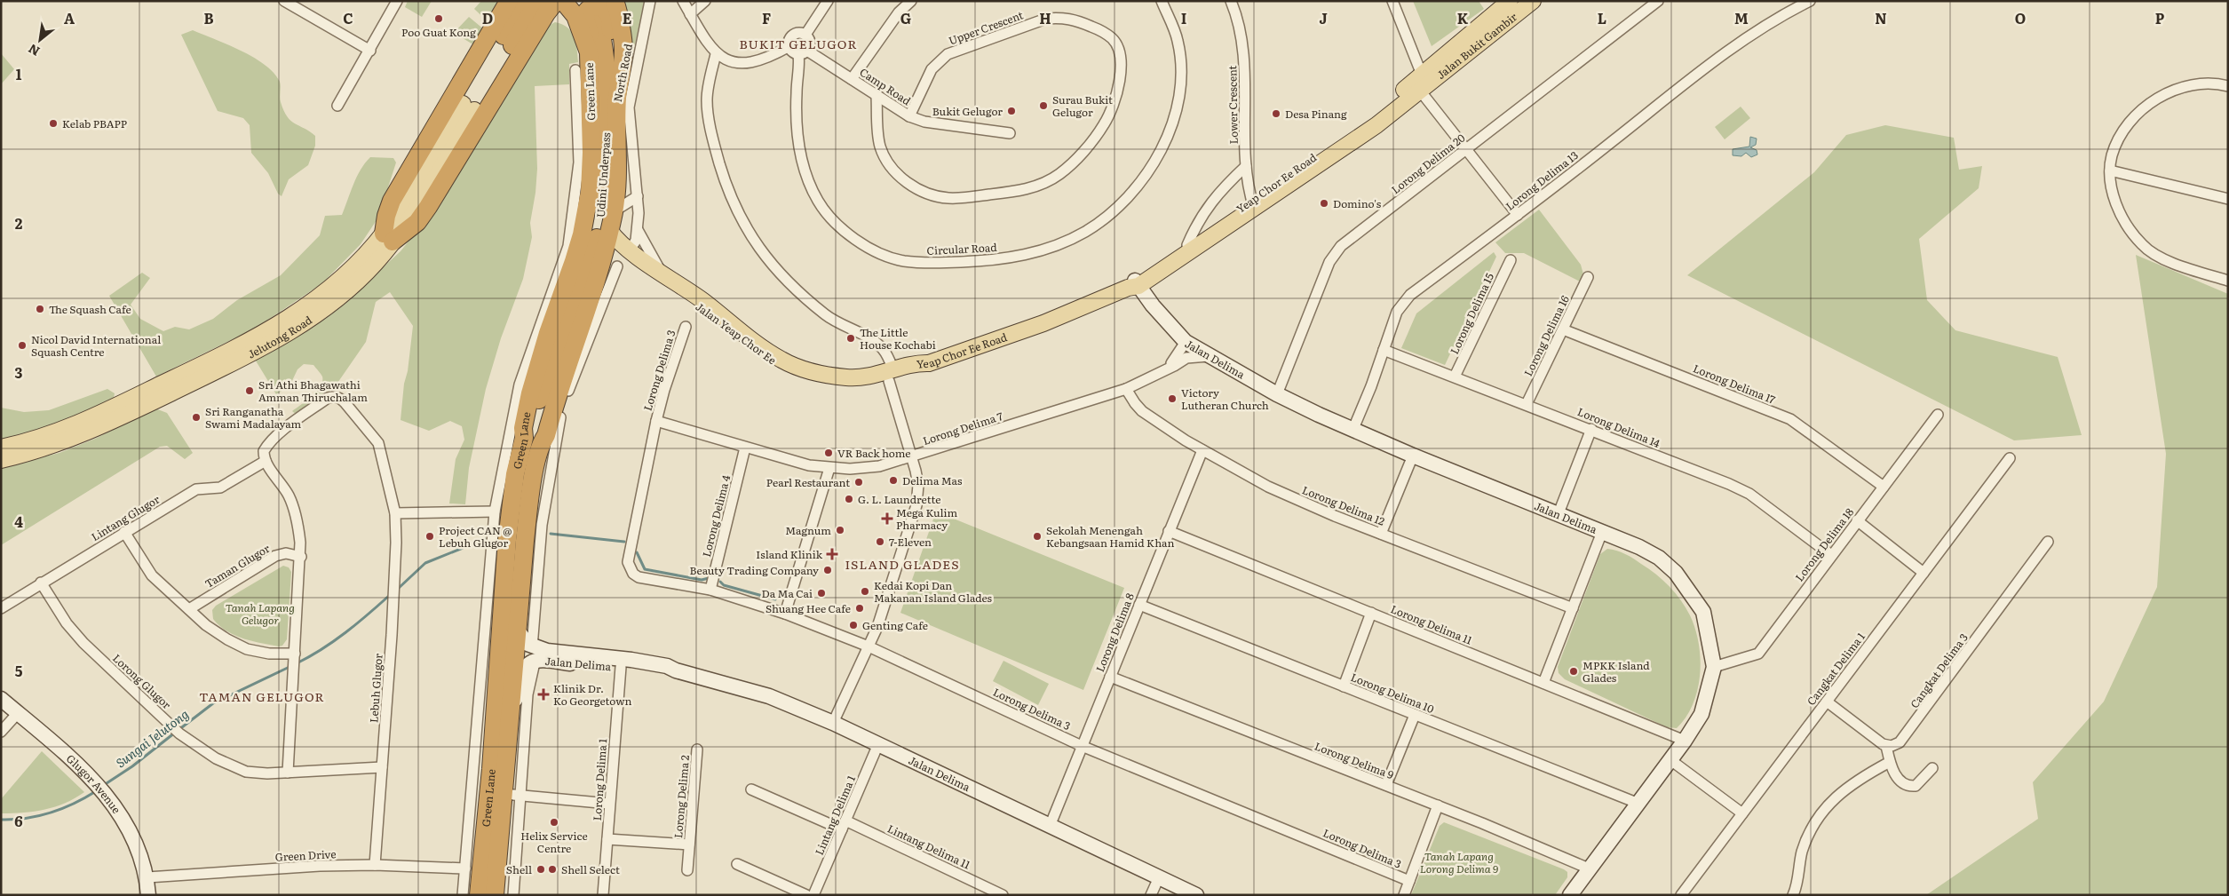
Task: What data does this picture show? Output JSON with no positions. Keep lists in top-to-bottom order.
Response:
{
  "streets": {
    "highway": ["Green Lane", "Udini Underpass"],
    "main road": [
      "Jalan Bukit Gambir",
      "Yeap Chor Ee Road",
      "Jalan Yeap Chor Ee",
      "Jelutong Road"
    ],
    "street": [
      "Upper Crescent",
      "North Road",
      "Camp Road",
      "Lower Crescent",
      "Lorong Delima 20",
      "Lorong Delima 13",
      "Circular Road",
      "Lorong Delima 15",
      "Lorong Delima 16",
      "Jalan Delima",
      "Lorong Delima 3",
      "Lorong Delima 17",
      "Lorong Delima 14",
      "Lorong Delima 7",
      "Lorong Delima 12",
      "Lorong Delima 4",
      "Lintang Glugor",
      "Lorong Delima 18",
      "Taman Glugor",
      "Lorong Delima 11",
      "Lorong Delima 8",
      "Cangkat Delima 1",
      "Cangkat Delima 3",
      "Lorong Glugor",
      "Lebuh Glugor",
      "Lorong Delima 10",
      "Lorong Delima 9",
      "Lorong Delima 1",
      "Glugor Avenue",
      "Lorong Delima 2",
      "Lintang Delima 1",
      "Lintang Delima 11",
      "Green Drive"
    ]
  },
  "crossings": [
    ["Upper Crescent", "Camp Road"],
    ["Jalan Bukit Gambir", "Yeap Chor Ee Road"],
    ["North Road", "Jalan Yeap Chor Ee"],
    ["Camp Road", "Circular Road"],
    ["Green Lane", "Udini Underpass"],
    ["Green Lane", "Jalan Yeap Chor Ee"],
    ["Green Lane", "Jalan Delima"],
    ["Lower Crescent", "Yeap Chor Ee Road"],
    ["Lorong Delima 20", "Jalan Delima"],
    ["Lorong Delima 13", "Jalan Delima"],
    ["Lorong Delima 13", "Lorong Delima 14"],
    ["Yeap Chor Ee Road", "Jalan Yeap Chor Ee"],
    ["Yeap Chor Ee Road", "Jalan Delima"],
    ["Lorong Delima 15", "Lorong Delima 14"],
    ["Lorong Delima 16", "Lorong Delima 17"],
    ["Lorong Delima 16", "Lorong Delima 14"],
    ["Jalan Delima", "Lorong Delima 7"],
    ["Jalan Delima", "Lorong Delima 18"],
    ["Jalan Delima", "Lorong Delima 11"],
    ["Jalan Delima", "Lorong Delima 8"],
    ["Jalan Delima", "Lorong Delima 10"],
    ["Jalan Delima", "Lorong Delima 9"],
    ["Jalan Delima", "Lorong Delima 1"],
    ["Jalan Delima", "Lintang Delima 1"],
    ["Lorong Delima 3", "Lorong Delima 7"],
    ["Lorong Delima 3", "Lorong Delima 4"],
    ["Lorong Delima 3", "Lorong Delima 8"],
    ["Lorong Delima 17", "Lorong Delima 18"],
    ["Lorong Delima 14", "Lorong Delima 18"],
    ["Lorong Delima 7", "Lorong Delima 12"],
    ["Lorong Delima 7", "Lorong Delima 4"],
    ["Lorong Delima 12", "Lorong Delima 8"],
    ["Lintang Glugor", "Lorong Glugor"],
    ["Lintang Glugor", "Lebuh Glugor"],
    ["Lorong Delima 11", "Lorong Delima 8"],
    ["Lorong Delima 8", "Lorong Delima 10"],
    ["Lorong Delima 8", "Lorong Delima 9"],
    ["Lorong Glugor", "Lebuh Glugor"],
    ["Lebuh Glugor", "Green Drive"],
    ["Lorong Delima 1", "Lorong Delima 2"],
    ["Glugor Avenue", "Green Drive"],
    ["Lintang Delima 1", "Lintang Delima 11"]
  ],
  "districts": ["BUKIT GELUGOR", "ISLAND GLADES", "TAMAN GELUGOR"],
  "water": ["Sungai Jelutong"],
  "parks": ["Tanah Lapang Gelugor", "Tanah Lapang Lorong Delima 9"],
  "places": {
    "other": [
      "Poo Guat Kong",
      "Surau Bukit Gelugor",
      "Bukit Gelugor",
      "Desa Pinang",
      "Kelab PBAPP",
      "Domino's",
      "The Squash Cafe",
      "The Little House Kochabi",
      "Nicol David International Squash Centre",
      "Sri Athi Bhagawathi Amman Thiruchalam",
      "Victory Lutheran Church",
      "Sri Ranganatha Swami Madalayam",
      "VR Back home",
      "Delima Mas",
      "Pearl Restaurant",
      "G. L. Laundrette",
      "Magnum",
      "Project CAN @ Lebuh Glugor",
      "Sekolah Menengah Kebangsaan Hamid Khan",
      "7-Eleven",
      "Beauty Trading Company",
      "Kedai Kopi Dan Makanan Island Glades",
      "Da Ma Cai",
      "Shuang Hee Cafe",
      "Genting Cafe",
      "MPKK Island Glades",
      "Helix Service Centre",
      "Shell",
      "Shell Select"
    ],
    "health": ["Mega Kulim Pharmacy", "Island Klinik", "Klinik Dr. Ko Georgetown"]
  },
  "north": "bottom left",
  "grid": {
    "columns": [
      "A",
      "B",
      "C",
      "D",
      "E",
      "F",
      "G",
      "H",
      "I",
      "J",
      "K",
      "L",
      "M",
      "N",
      "O",
      "P"
    ],
    "rows": [
      "1",
      "2",
      "3",
      "4",
      "5",
      "6"
    ]
  }
}
